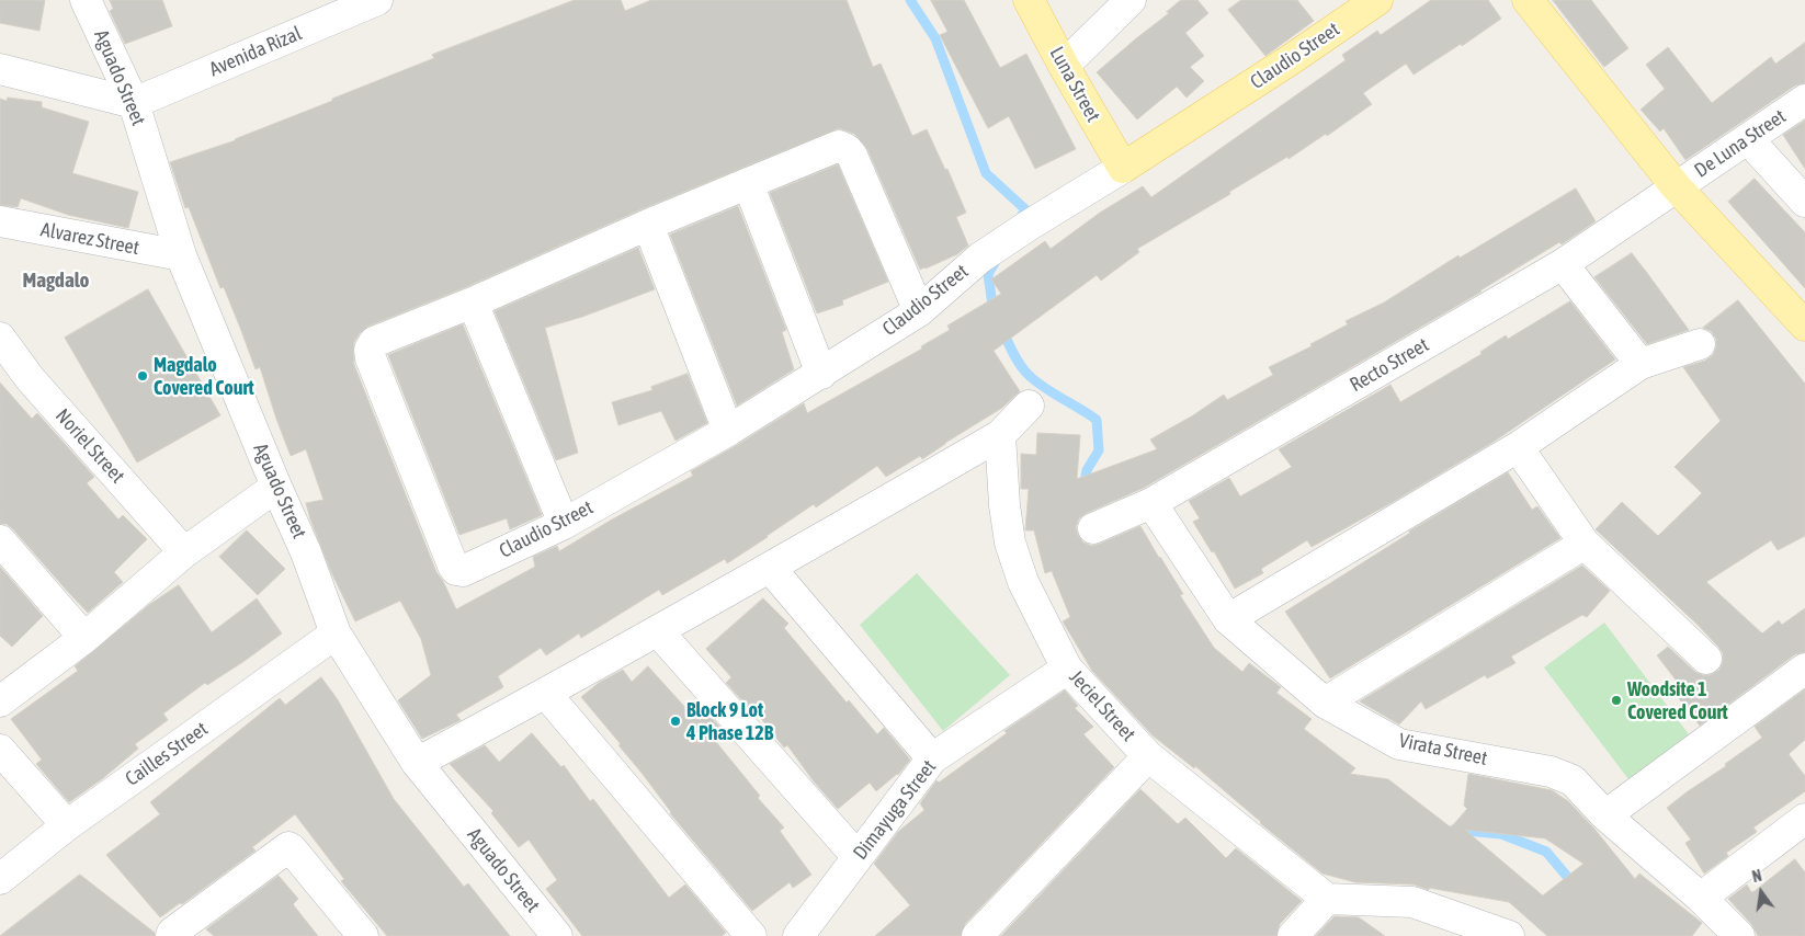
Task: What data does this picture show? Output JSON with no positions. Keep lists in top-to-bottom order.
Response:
{
  "streets": {
    "main road": ["Claudio Street", "Luna Street"],
    "street": [
      "Avenida Rizal",
      "Aguado Street",
      "De Luna Street",
      "Alvarez Street",
      "Recto Street",
      "Noriel Street",
      "Jeciel Street",
      "Virata Street",
      "Cailles Street",
      "Dimayuga Street"
    ]
  },
  "crossings": [
    ["Avenida Rizal", "Aguado Street"],
    ["Claudio Street", "Luna Street"],
    ["Aguado Street", "Alvarez Street"],
    ["Aguado Street", "Cailles Street"],
    ["De Luna Street", "Recto Street"],
    ["Recto Street", "Virata Street"],
    ["Jeciel Street", "Dimayuga Street"]
  ],
  "districts": ["Magdalo"],
  "places": ["Magdalo Covered Court", "Woodsite 1 Covered Court", "Block 9 Lot 4 Phase 12B"],
  "north": "top"
}
